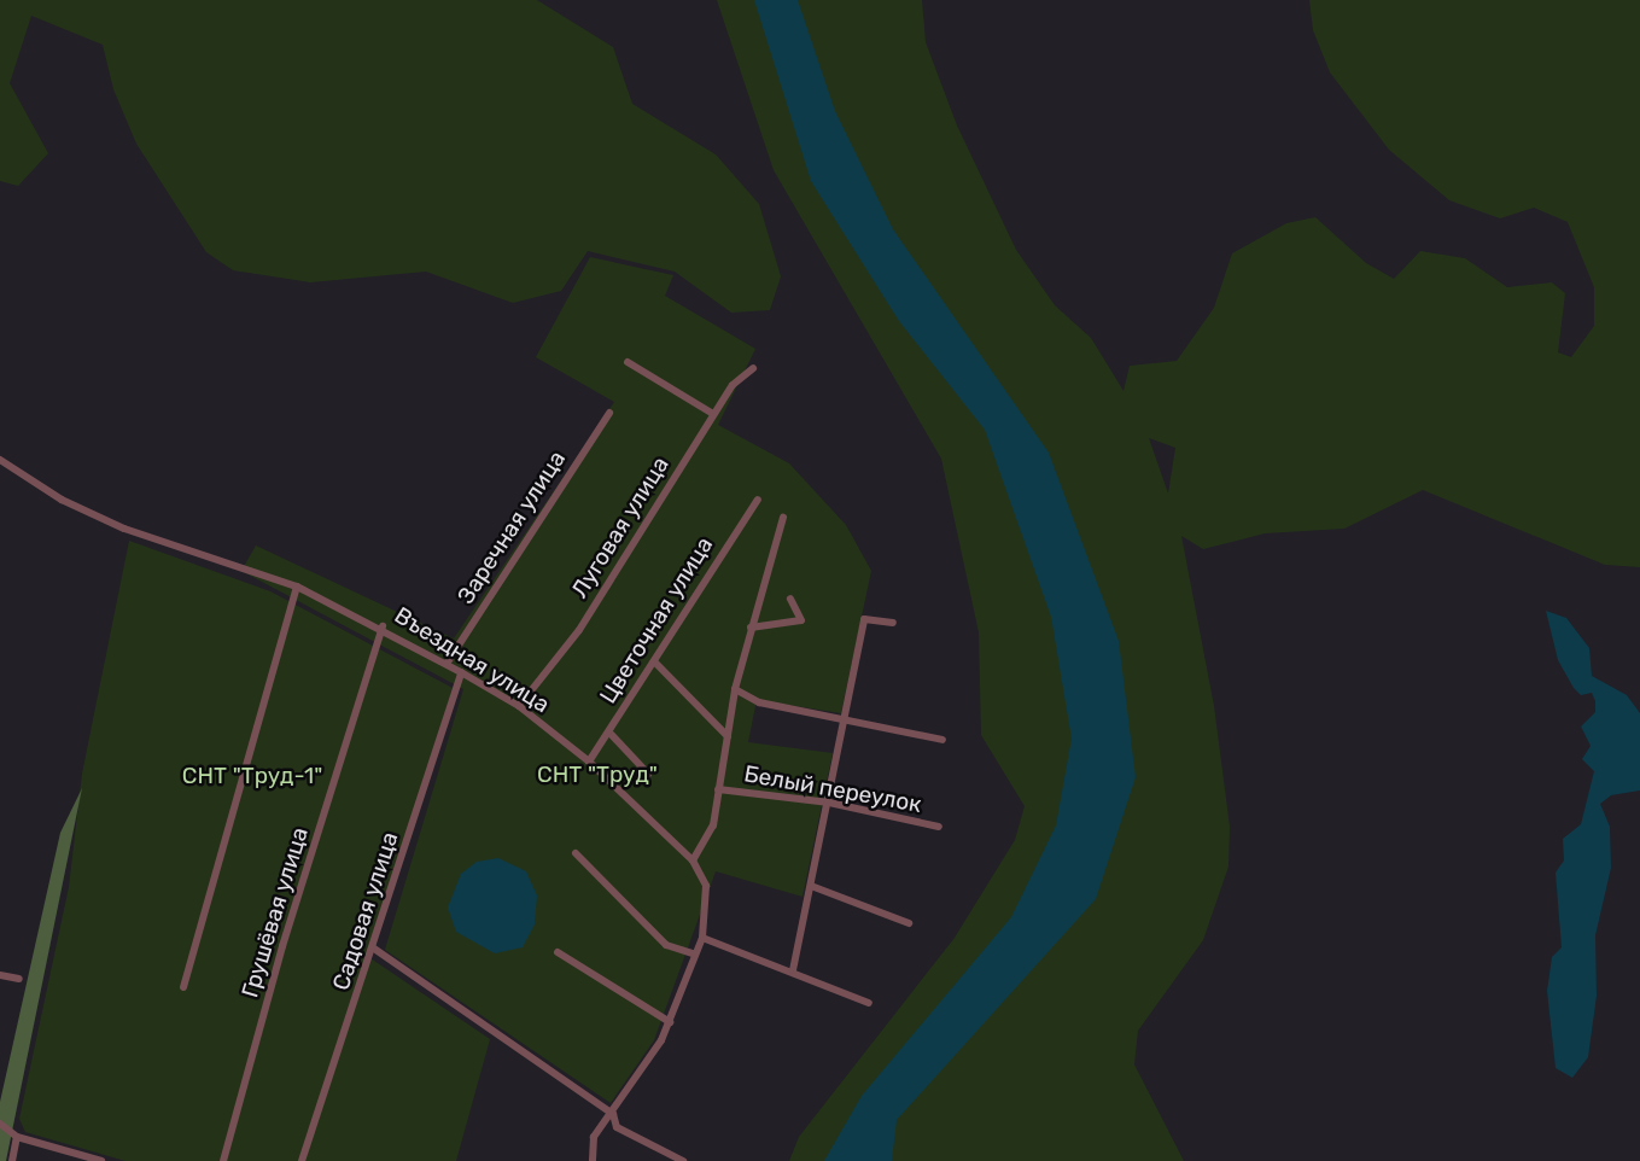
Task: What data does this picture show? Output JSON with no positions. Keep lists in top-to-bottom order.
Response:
{
  "streets": {
    "street": [
      "Заречная улица",
      "Луговая улица",
      "Цветочная улица",
      "Въездная улица",
      "Белый переулок",
      "Садовая улица",
      "Грушёвая улица"
    ]
  },
  "crossings": [
    ["Заречная улица", "Въездная улица"],
    ["Луговая улица", "Въездная улица"],
    ["Цветочная улица", "Въездная улица"],
    ["Цветочная улица", "Белый переулок"],
    ["Въездная улица", "Садовая улица"],
    ["Въездная улица", "Грушёвая улица"]
  ],
  "parks": ["СНТ \"Труд\"", "СНТ \"Труд-1\""]
}
